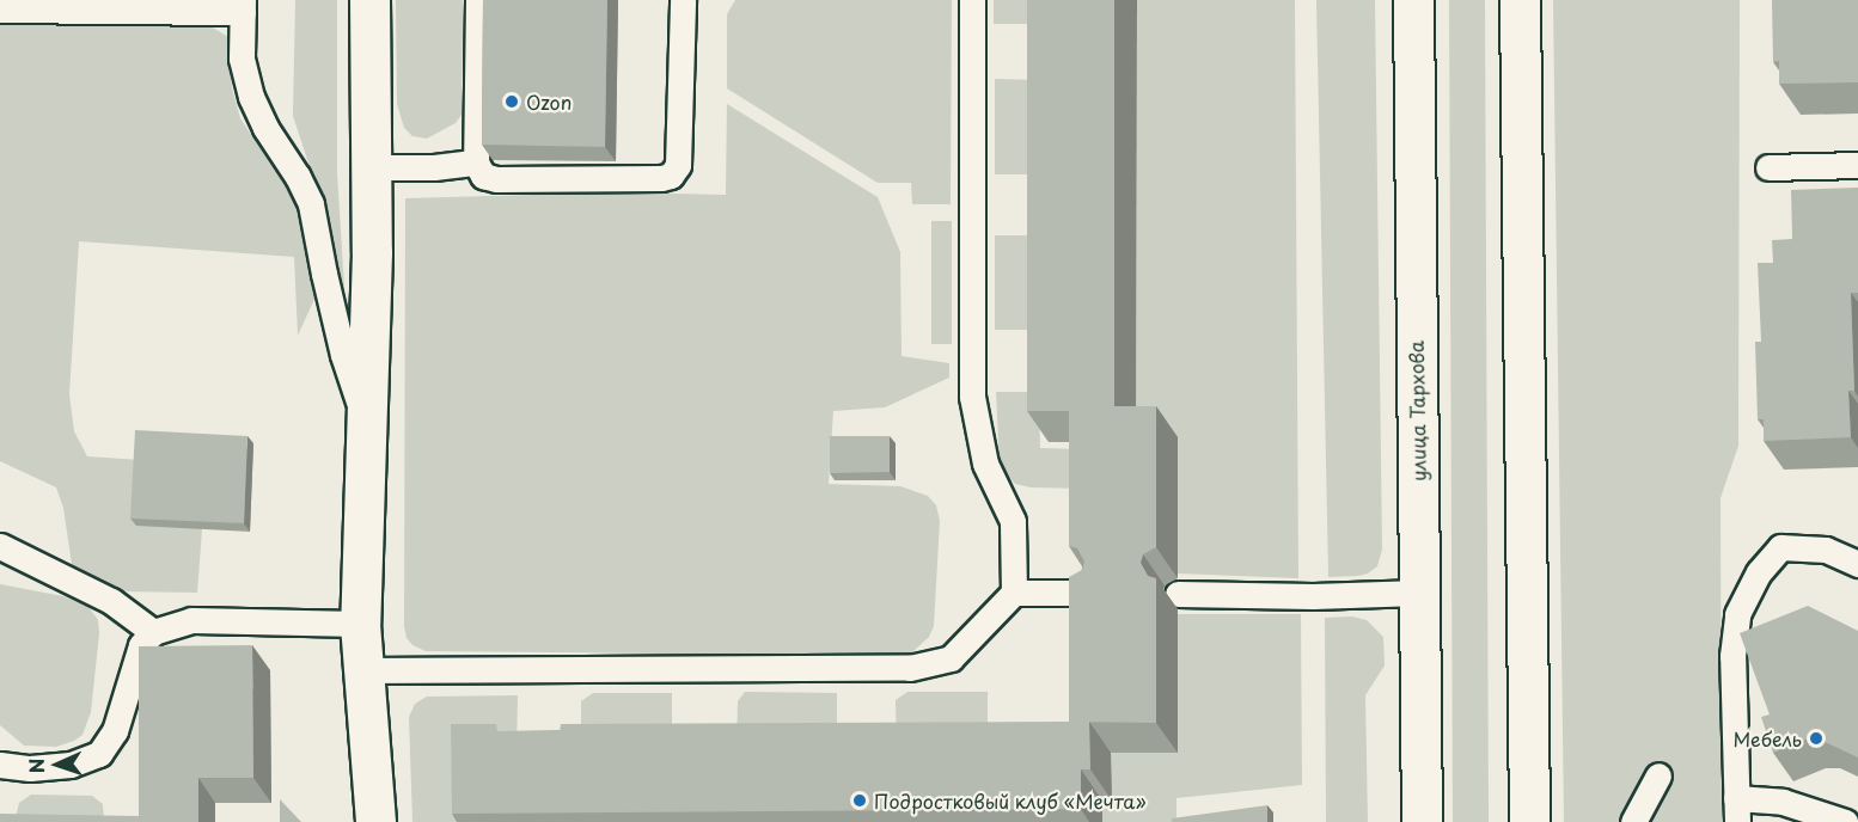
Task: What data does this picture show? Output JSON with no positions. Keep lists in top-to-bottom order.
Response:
{
  "streets": {
    "main road": ["улица Тархова"]
  },
  "places": ["Ozon", "Мебель", "Подростковый клуб «Мечта»"],
  "north": "left"
}
